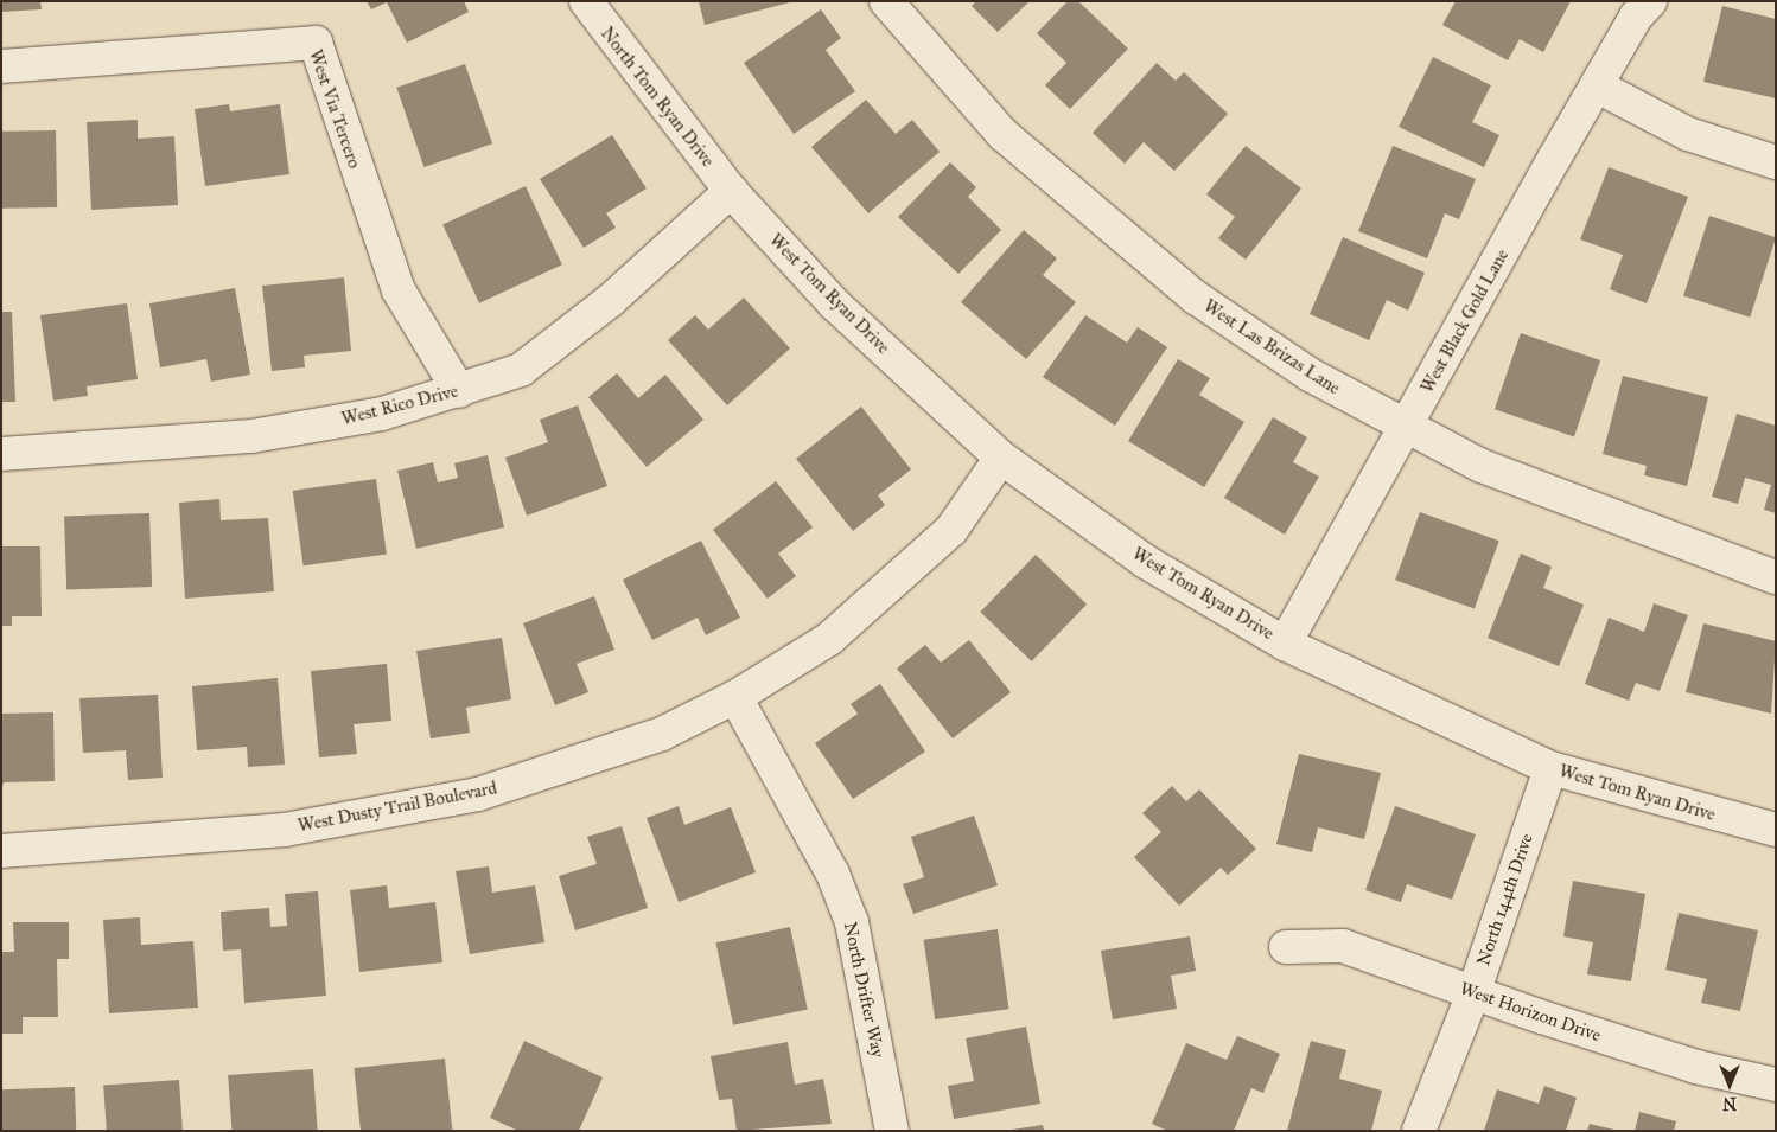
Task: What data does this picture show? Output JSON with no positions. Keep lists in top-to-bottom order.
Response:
{
  "streets": {
    "street": [
      "North Tom Ryan Drive",
      "West Via Tercero",
      "West Tom Ryan Drive",
      "West Black Gold Lane",
      "West Las Brizas Lane",
      "West Rico Drive",
      "West Dusty Trail Boulevard",
      "North 144th Drive",
      "North Drifter Way",
      "West Horizon Drive"
    ]
  },
  "crossings": [
    ["North Tom Ryan Drive", "West Tom Ryan Drive"],
    ["North Tom Ryan Drive", "West Rico Drive"],
    ["West Via Tercero", "West Rico Drive"],
    ["West Tom Ryan Drive", "West Black Gold Lane"],
    ["West Tom Ryan Drive", "West Rico Drive"],
    ["West Tom Ryan Drive", "West Dusty Trail Boulevard"],
    ["West Tom Ryan Drive", "North 144th Drive"],
    ["West Black Gold Lane", "West Las Brizas Lane"],
    ["West Dusty Trail Boulevard", "North Drifter Way"],
    ["North 144th Drive", "West Horizon Drive"]
  ],
  "north": "bottom"
}
